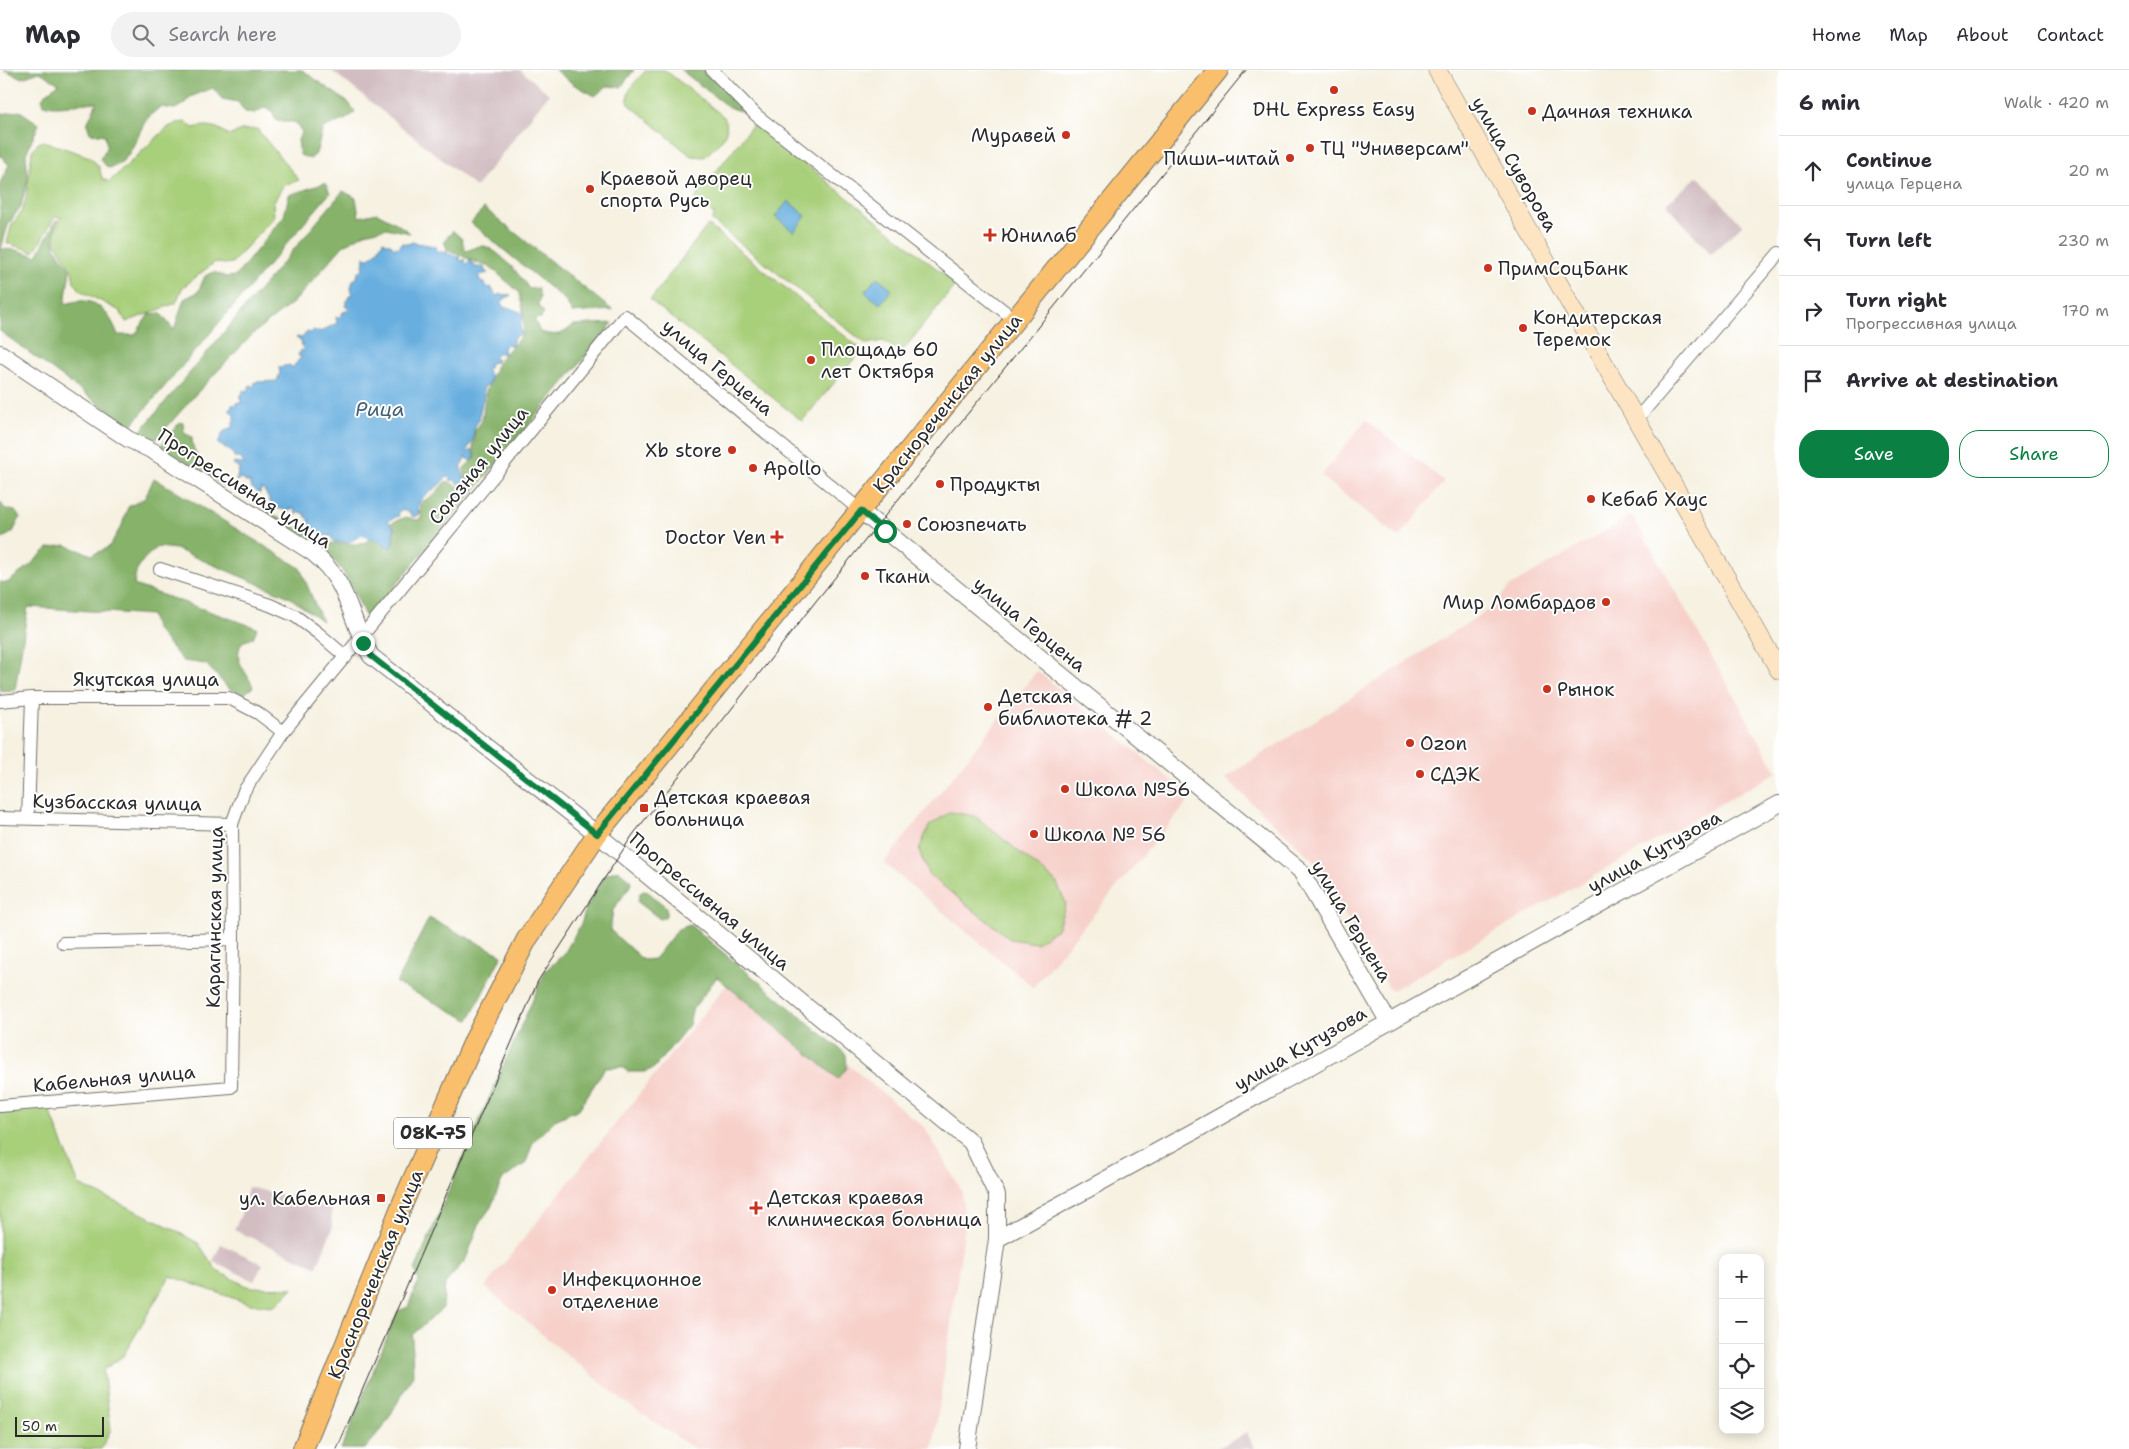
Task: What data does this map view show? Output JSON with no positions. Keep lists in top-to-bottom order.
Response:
{
  "streets": {
    "main road": ["улица Суворова", "Краснореченская улица", "08К-75"],
    "street": [
      "улица Герцена",
      "Союзная улица",
      "Прогрессивная улица",
      "Якутская улица",
      "Кузбасская улица",
      "улица Кутузова",
      "Карагинская улица",
      "Кабельная улица"
    ]
  },
  "crossings": [
    ["улица Герцена", "Краснореченская улица"],
    ["улица Герцена", "Союзная улица"],
    ["улица Герцена", "улица Кутузова"],
    ["Краснореченская улица", "Прогрессивная улица"],
    ["Союзная улица", "Прогрессивная улица"],
    ["Союзная улица", "Карагинская улица"],
    ["Прогрессивная улица", "улица Кутузова"],
    ["Прогрессивная улица", "Карагинская улица"],
    ["Якутская улица", "Карагинская улица"],
    ["Кузбасская улица", "Карагинская улица"],
    ["Карагинская улица", "Кабельная улица"]
  ],
  "water": ["Рица"],
  "places": {
    "other": [
      "DHL Express Easy",
      "Дачная техника",
      "Муравей",
      "ТЦ \"Универсам\"",
      "Пиши-читай",
      "Краевой дворец спорта Русь",
      "ПримСоцБанк",
      "Кондитерская Теремок",
      "Площадь 60 лет Октября",
      "Xb store",
      "Apollo",
      "Продукты",
      "Кебаб Хаус",
      "Союзпечать",
      "Ткани",
      "Мир Ломбардов",
      "Рынок",
      "Детская библиотека # 2",
      "Ozon",
      "СДЭК",
      "Школа №56",
      "Школа № 56",
      "Инфекционное отделение"
    ],
    "health": ["Юнилаб", "Doctor Ven", "Детская краевая клиническая больница"],
    "transit": ["Детская краевая больница", "ул. Кабельная"]
  },
  "scale_bar": "50 m",
  "page": {
    "header": "Map",
    "search": "Search here",
    "nav": [
      "Home",
      "Map",
      "About",
      "Contact"
    ],
    "heading": ["6 min", "Walk · 420 m"],
    "list": [
      ["Continue", "улица Герцена", "20 m"],
      ["Turn left", "230 m"],
      ["Turn right", "Прогрессивная улица", "170 m"],
      "Arrive at destination"
    ],
    "buttons": ["Save", "Share"],
    "map_buttons": ["+", "−"],
    "scale": "50 m"
  }
}
